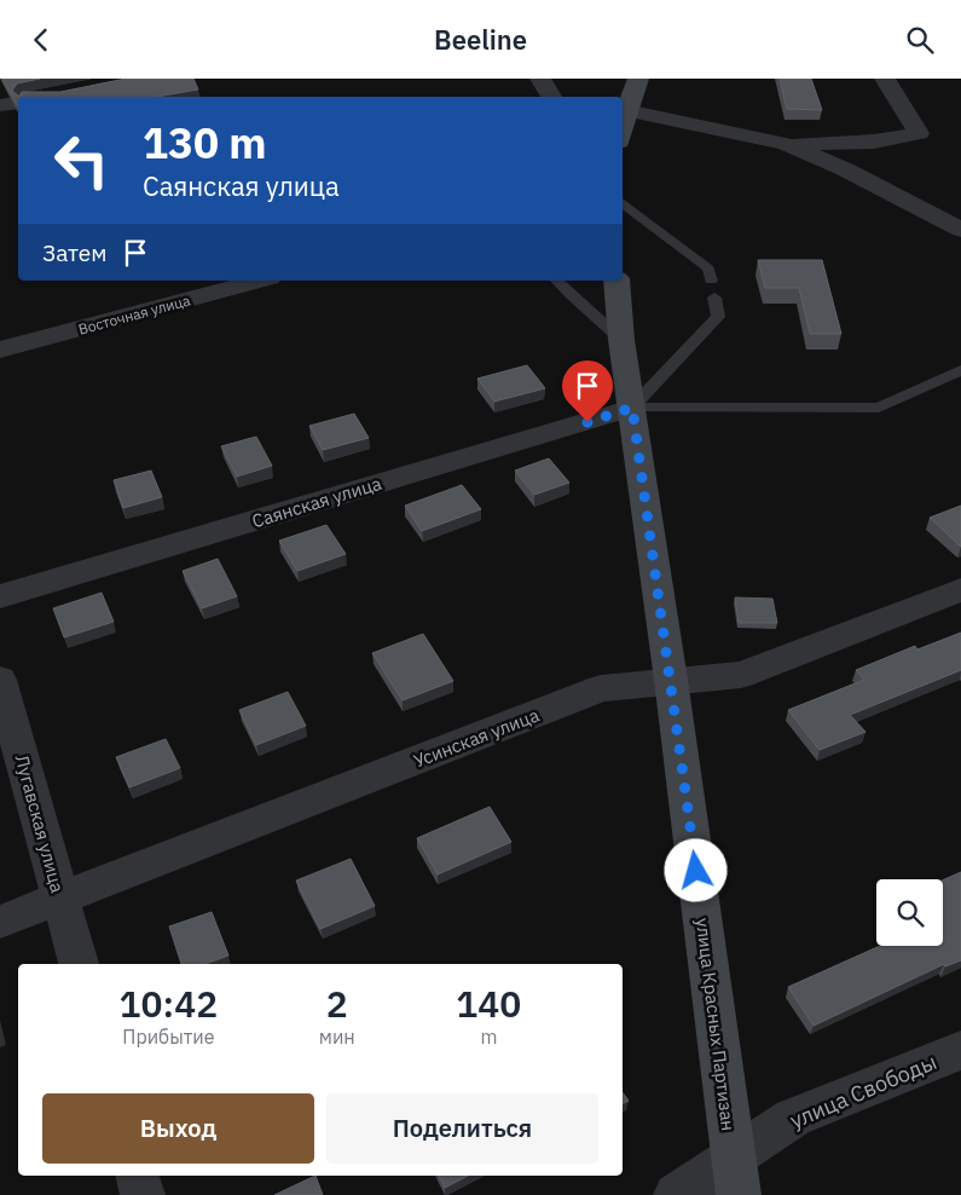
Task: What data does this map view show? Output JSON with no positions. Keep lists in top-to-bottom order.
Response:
{
  "streets": {
    "main road": ["улица Красных Партизан"],
    "street": [
      "Восточная улица",
      "Саянская улица",
      "Усинская улица",
      "Лугавская улица",
      "улица Свободы"
    ]
  },
  "crossings": [
    ["Саянская улица", "улица Красных Партизан"],
    ["Усинская улица", "Лугавская улица"],
    ["Усинская улица", "улица Красных Партизан"],
    ["улица Красных Партизан", "улица Свободы"]
  ],
  "page": {
    "header": "Beeline",
    "turn": ["130 m", "Саянская улица"],
    "then": "Затем",
    "eta": [
      "10:42",
      "Прибытие",
      "2",
      "мин",
      "140",
      "m"
    ],
    "buttons": ["Выход", "Поделиться"]
  }
}
